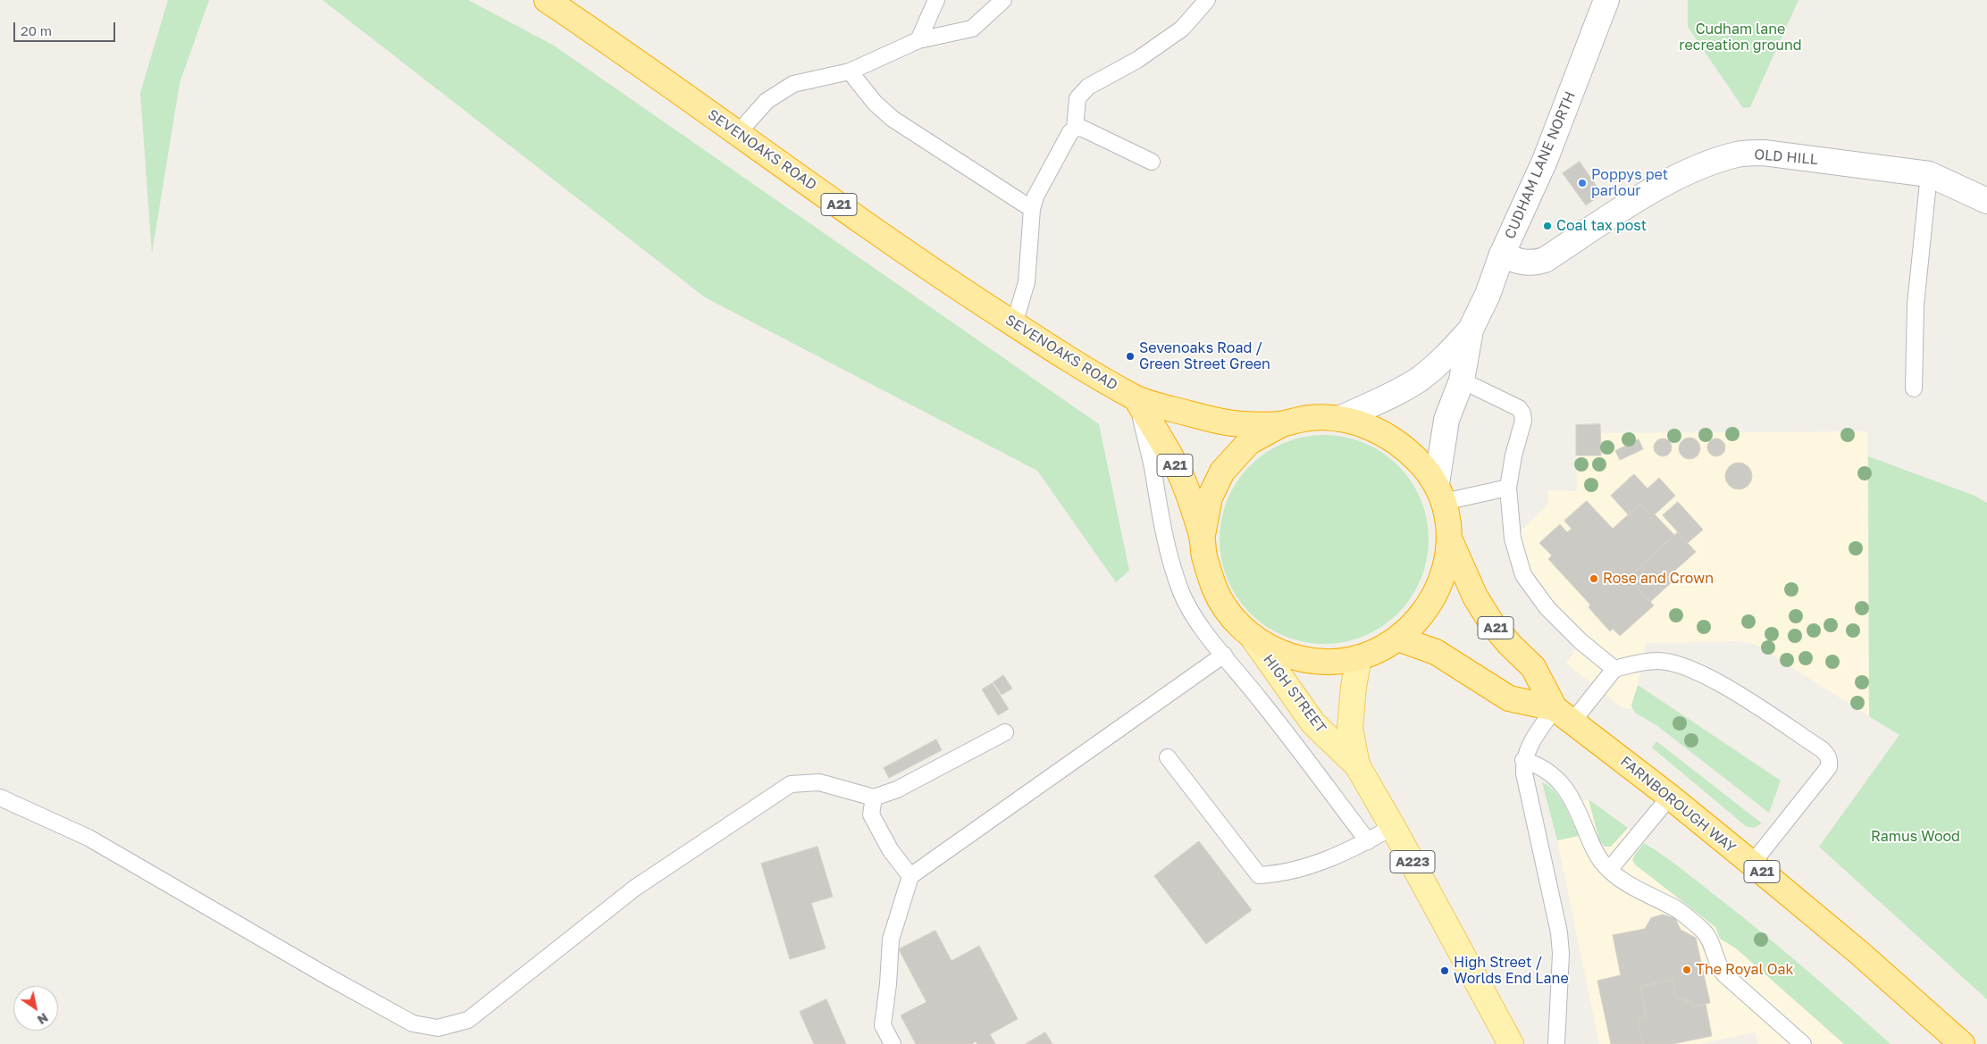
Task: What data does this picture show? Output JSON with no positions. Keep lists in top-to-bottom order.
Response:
{
  "streets": {
    "highway": ["SEVENOAKS ROAD", "A21", "FARNBOROUGH WAY"],
    "main road": ["HIGH STREET", "A223"],
    "street": ["OLD HILL", "CUDHAM LANE NORTH"]
  },
  "crossings": [
    ["SEVENOAKS ROAD", "A21"],
    ["OLD HILL", "CUDHAM LANE NORTH"]
  ],
  "parks": ["Cudham lane recreation ground", "Ramus Wood"],
  "places": [
    "Poppys pet parlour",
    "Coal tax post",
    "Sevenoaks Road / Green Street Green",
    "Rose and Crown",
    "The Royal Oak",
    "High Street / Worlds End Lane"
  ],
  "scale_bar": "20 m",
  "north": "bottom right"
}
